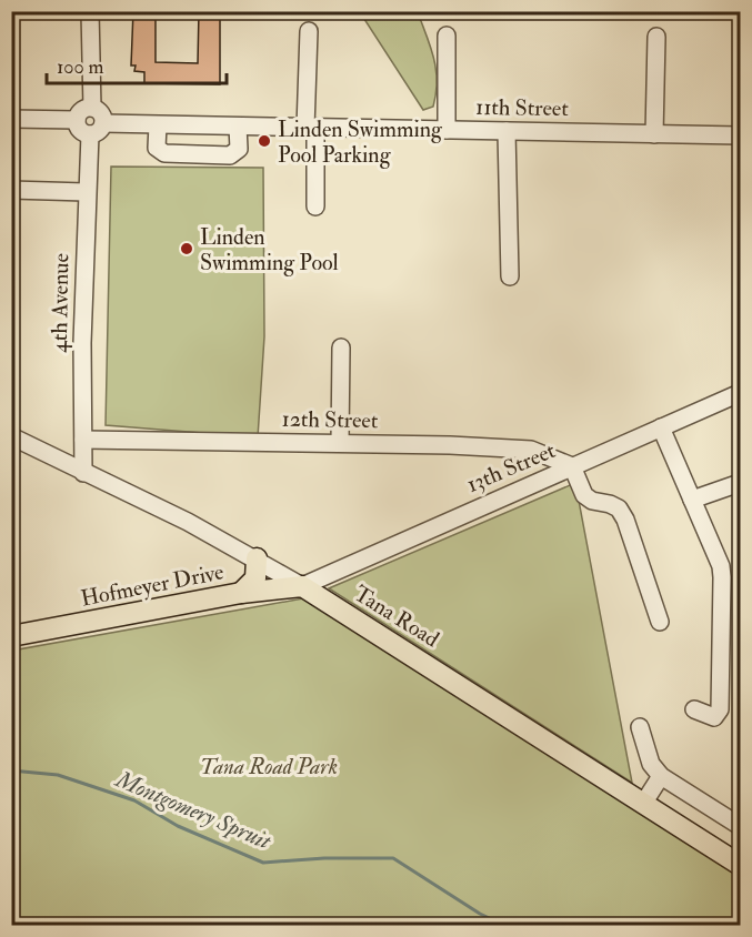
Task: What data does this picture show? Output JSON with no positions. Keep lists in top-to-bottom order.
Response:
{
  "streets": {
    "main road": ["Hofmeyer Drive", "Tana Road"],
    "street": [
      "11th Street",
      "4th Avenue",
      "12th Street",
      "13th Street"
    ]
  },
  "crossings": [
    ["11th Street", "4th Avenue"],
    ["4th Avenue", "12th Street"],
    ["4th Avenue", "Tana Road"],
    ["12th Street", "13th Street"],
    ["13th Street", "Hofmeyer Drive"],
    ["13th Street", "Tana Road"],
    ["Hofmeyer Drive", "Tana Road"]
  ],
  "water": ["Montgomery Spruit"],
  "parks": ["Tana Road Park"],
  "places": ["Linden Swimming Pool Parking", "Linden Swimming Pool"],
  "scale_bar": "100 m"
}
